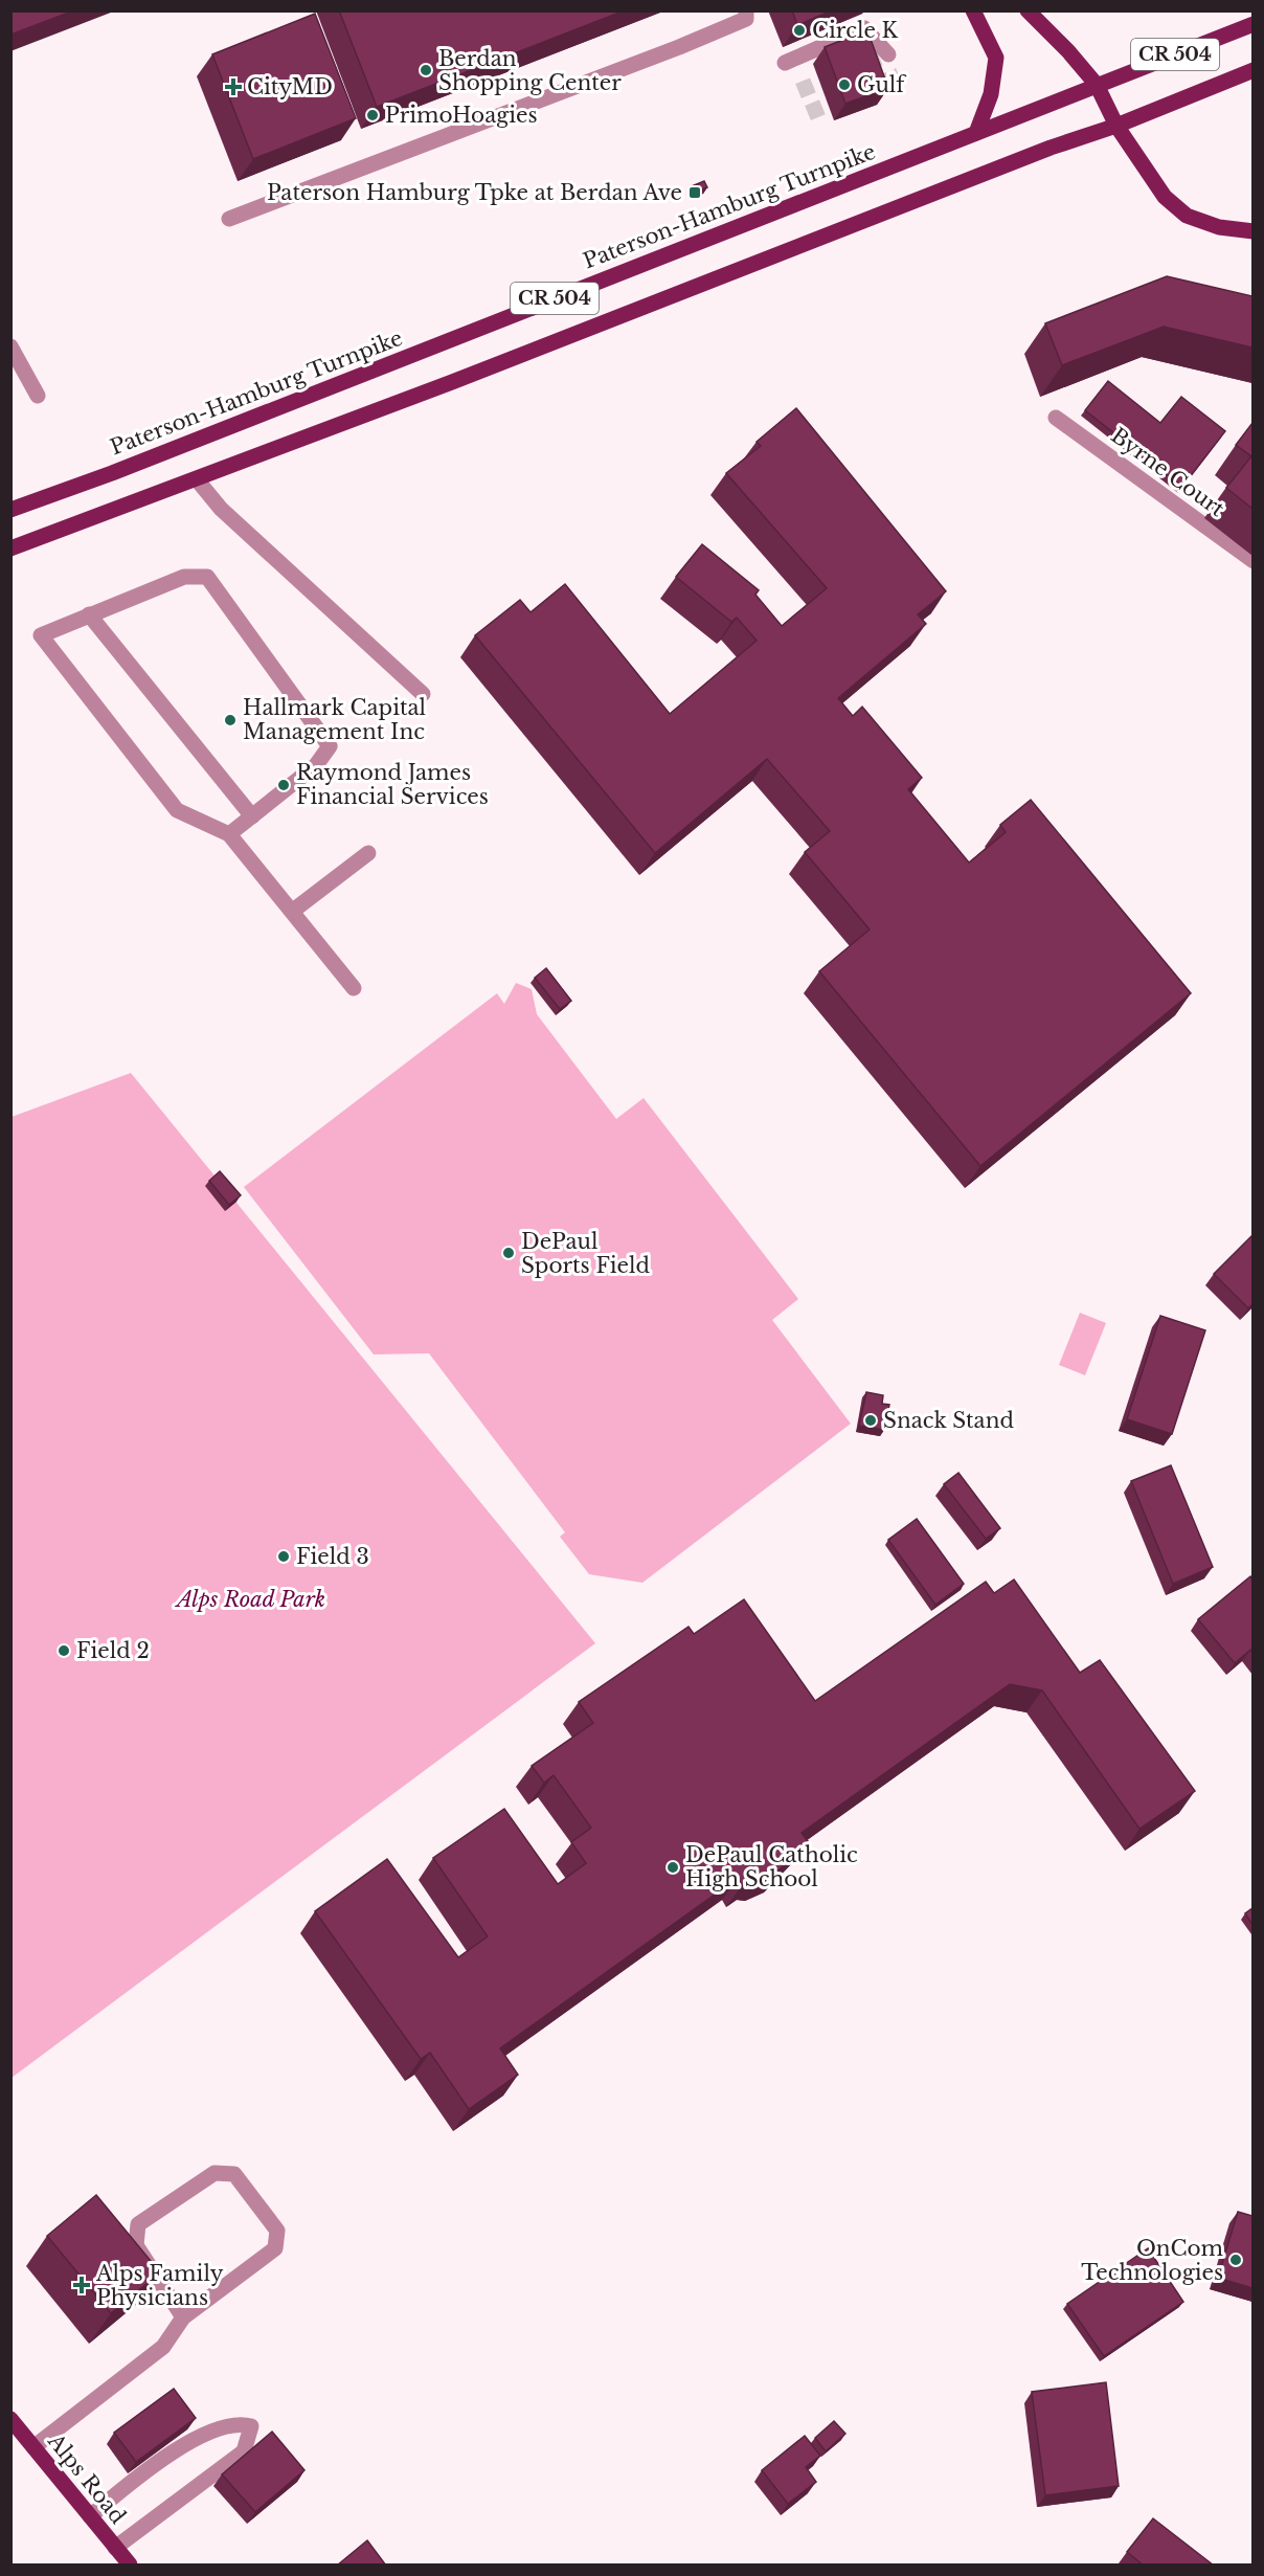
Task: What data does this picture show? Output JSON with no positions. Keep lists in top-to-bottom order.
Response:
{
  "streets": {
    "main road": ["CR 504", "Paterson-Hamburg Turnpike", "Alps Road"],
    "lane": ["Byrne Court"]
  },
  "parks": ["Alps Road Park"],
  "places": {
    "other": [
      "Circle K",
      "Berdan Shopping Center",
      "Gulf",
      "PrimoHoagies",
      "Hallmark Capital Management Inc",
      "Raymond James Financial Services",
      "DePaul Sports Field",
      "Snack Stand",
      "Field 3",
      "Field 2",
      "DePaul Catholic High School",
      "OnCom Technologies"
    ],
    "health": ["CityMD", "Alps Family Physicians"],
    "transit": ["Paterson Hamburg Tpke at Berdan Ave"]
  }
}
